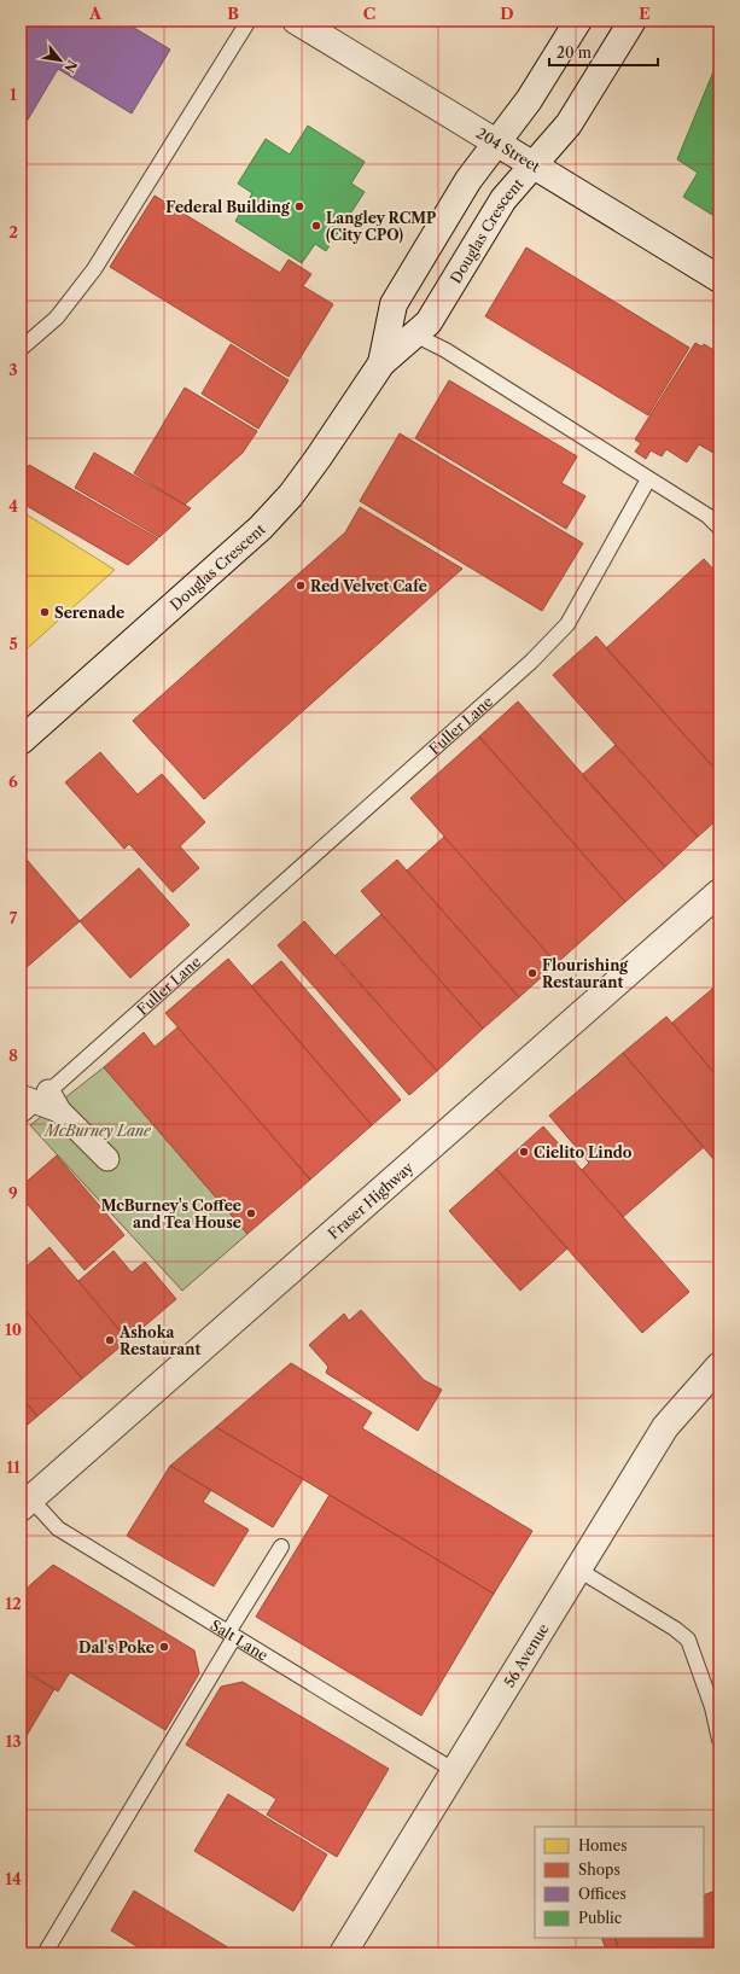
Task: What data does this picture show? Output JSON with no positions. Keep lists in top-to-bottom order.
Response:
{
  "streets": {
    "street": [
      "204 Street",
      "Douglas Crescent",
      "Fraser Highway",
      "56 Avenue"
    ],
    "lane": ["Fuller Lane", "Salt Lane"]
  },
  "crossings": [
    ["204 Street", "Douglas Crescent"],
    ["Fraser Highway", "Salt Lane"],
    ["Salt Lane", "56 Avenue"]
  ],
  "parks": ["McBurney Lane"],
  "places": [
    "Federal Building",
    "Langley RCMP (City CPO)",
    "Red Velvet Cafe",
    "Serenade",
    "Flourishing Restaurant",
    "Cielito Lindo",
    "McBurney's Coffee and Tea House",
    "Ashoka Restaurant",
    "Dal's Poke"
  ],
  "legend": [
    "Homes",
    "Shops",
    "Offices",
    "Public"
  ],
  "scale_bar": "20 m",
  "north": "bottom right",
  "grid": {
    "columns": [
      "A",
      "B",
      "C",
      "D",
      "E"
    ],
    "rows": [
      "1",
      "2",
      "3",
      "4",
      "5",
      "6",
      "7",
      "8",
      "9",
      "10",
      "11",
      "12",
      "13",
      "14"
    ]
  }
}
